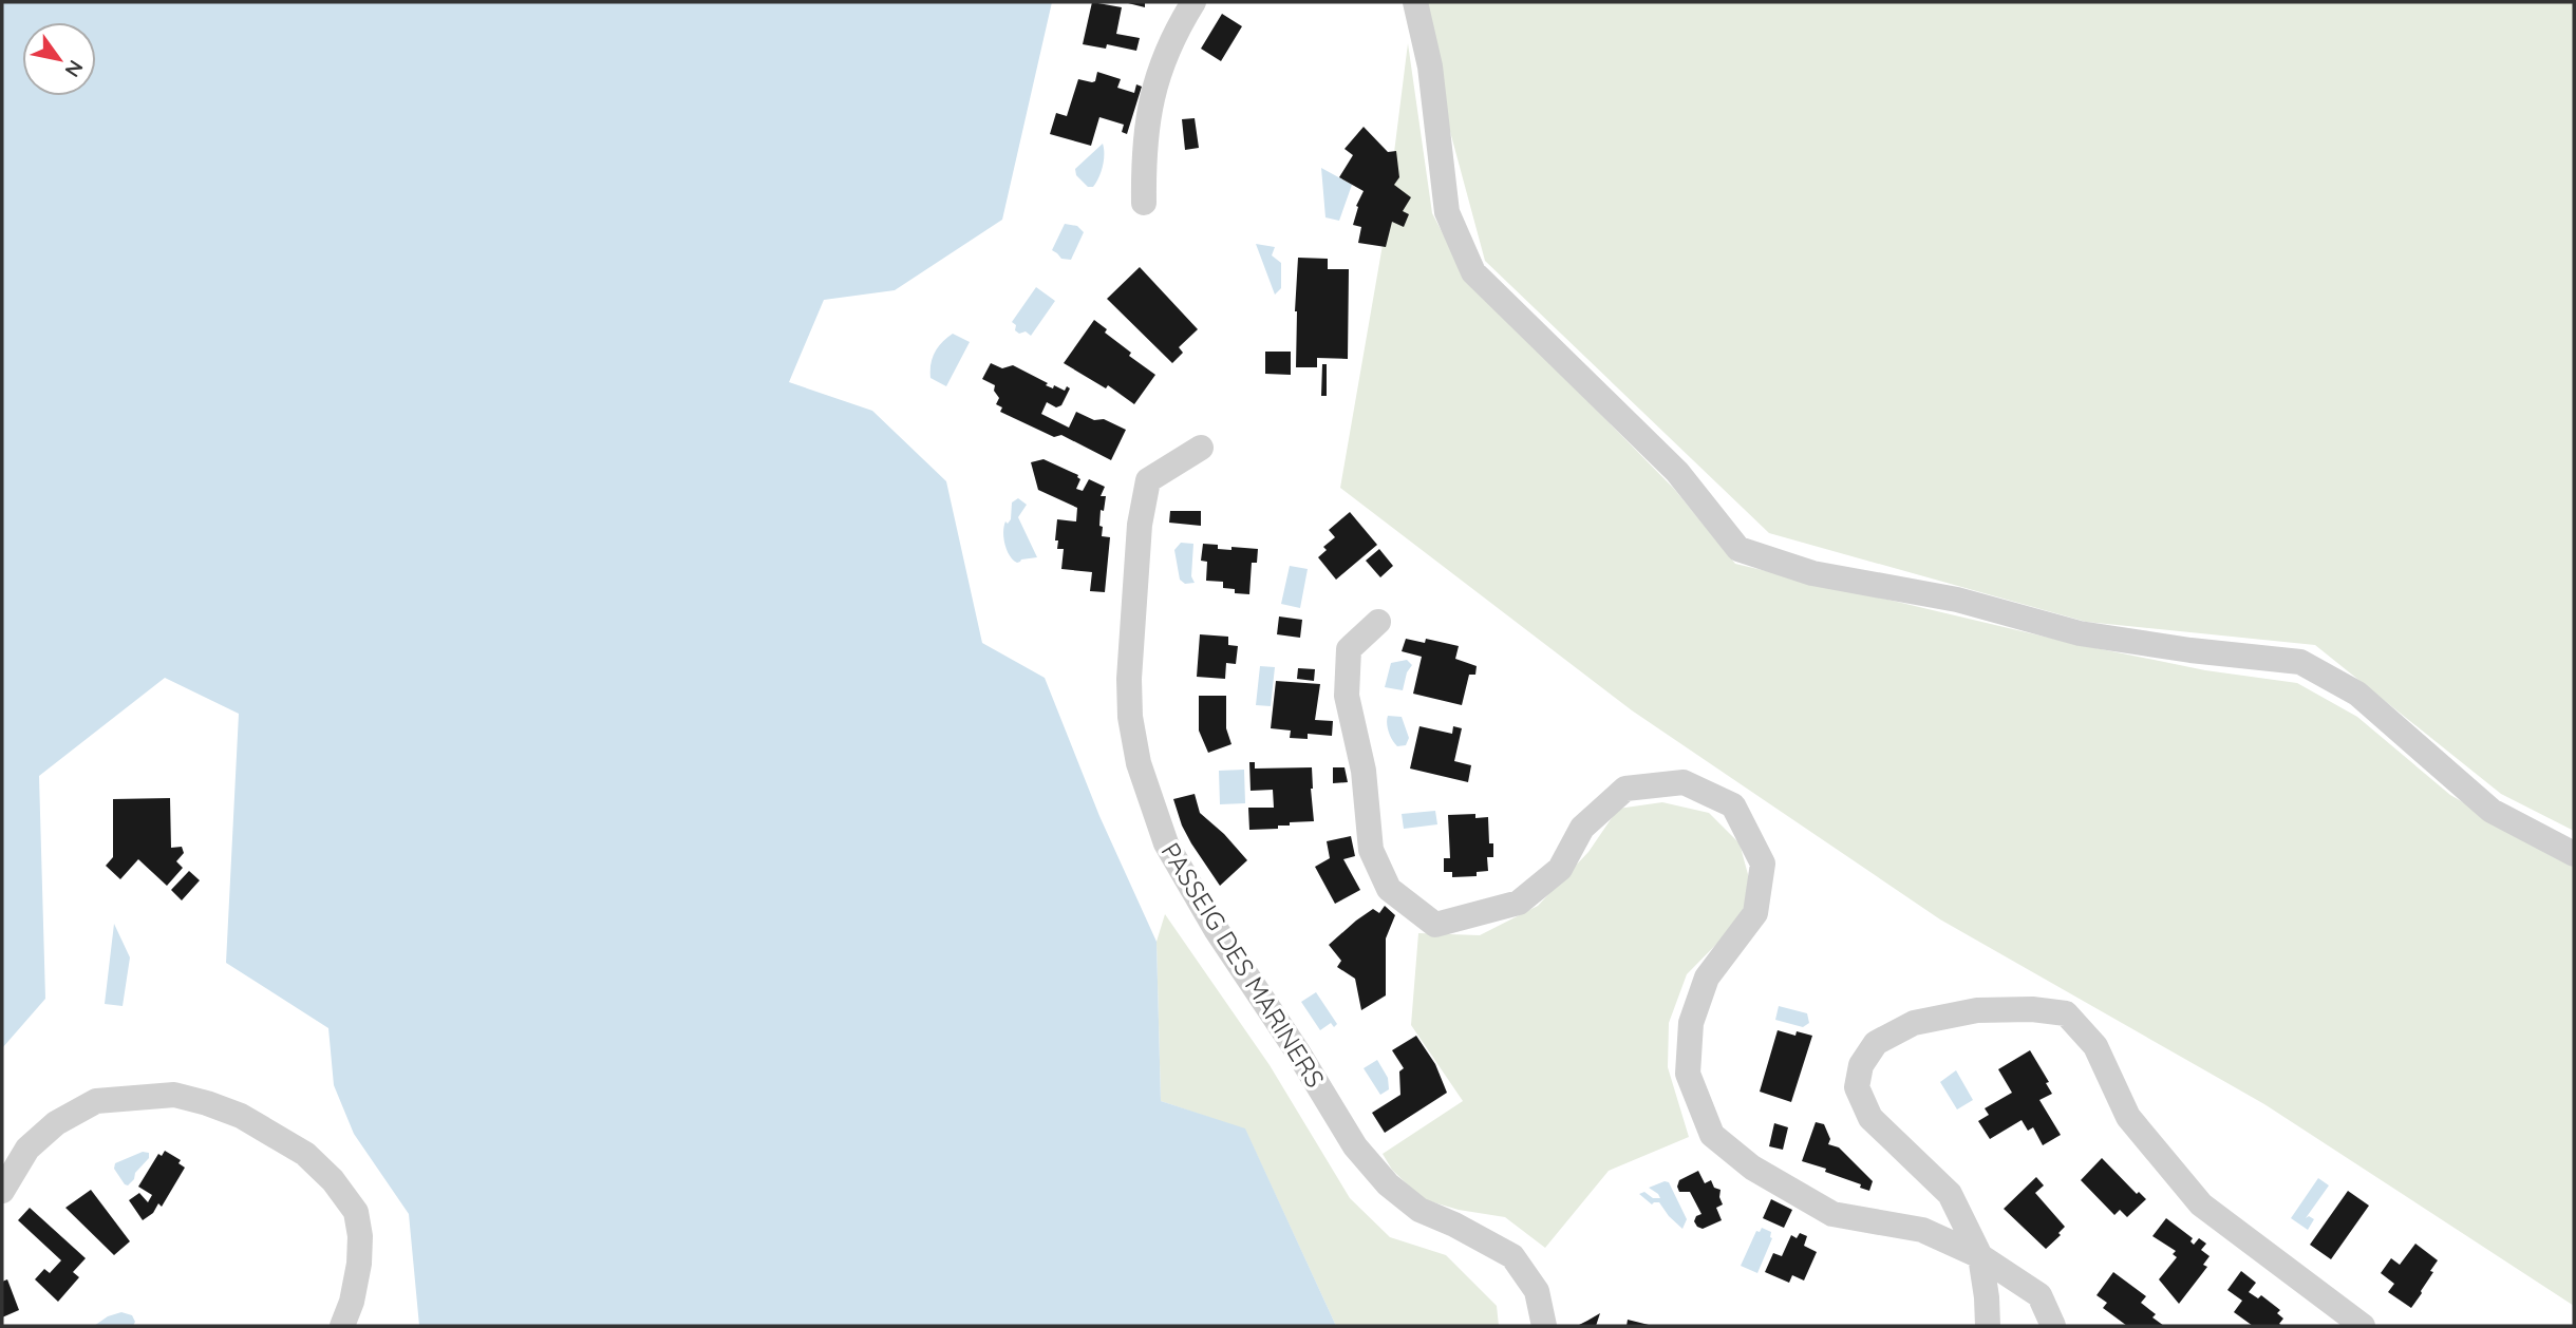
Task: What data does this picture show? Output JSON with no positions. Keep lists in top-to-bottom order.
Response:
{
  "streets": {
    "street": ["PASSEIG DES MARINERS"]
  },
  "north": "bottom right"
}
